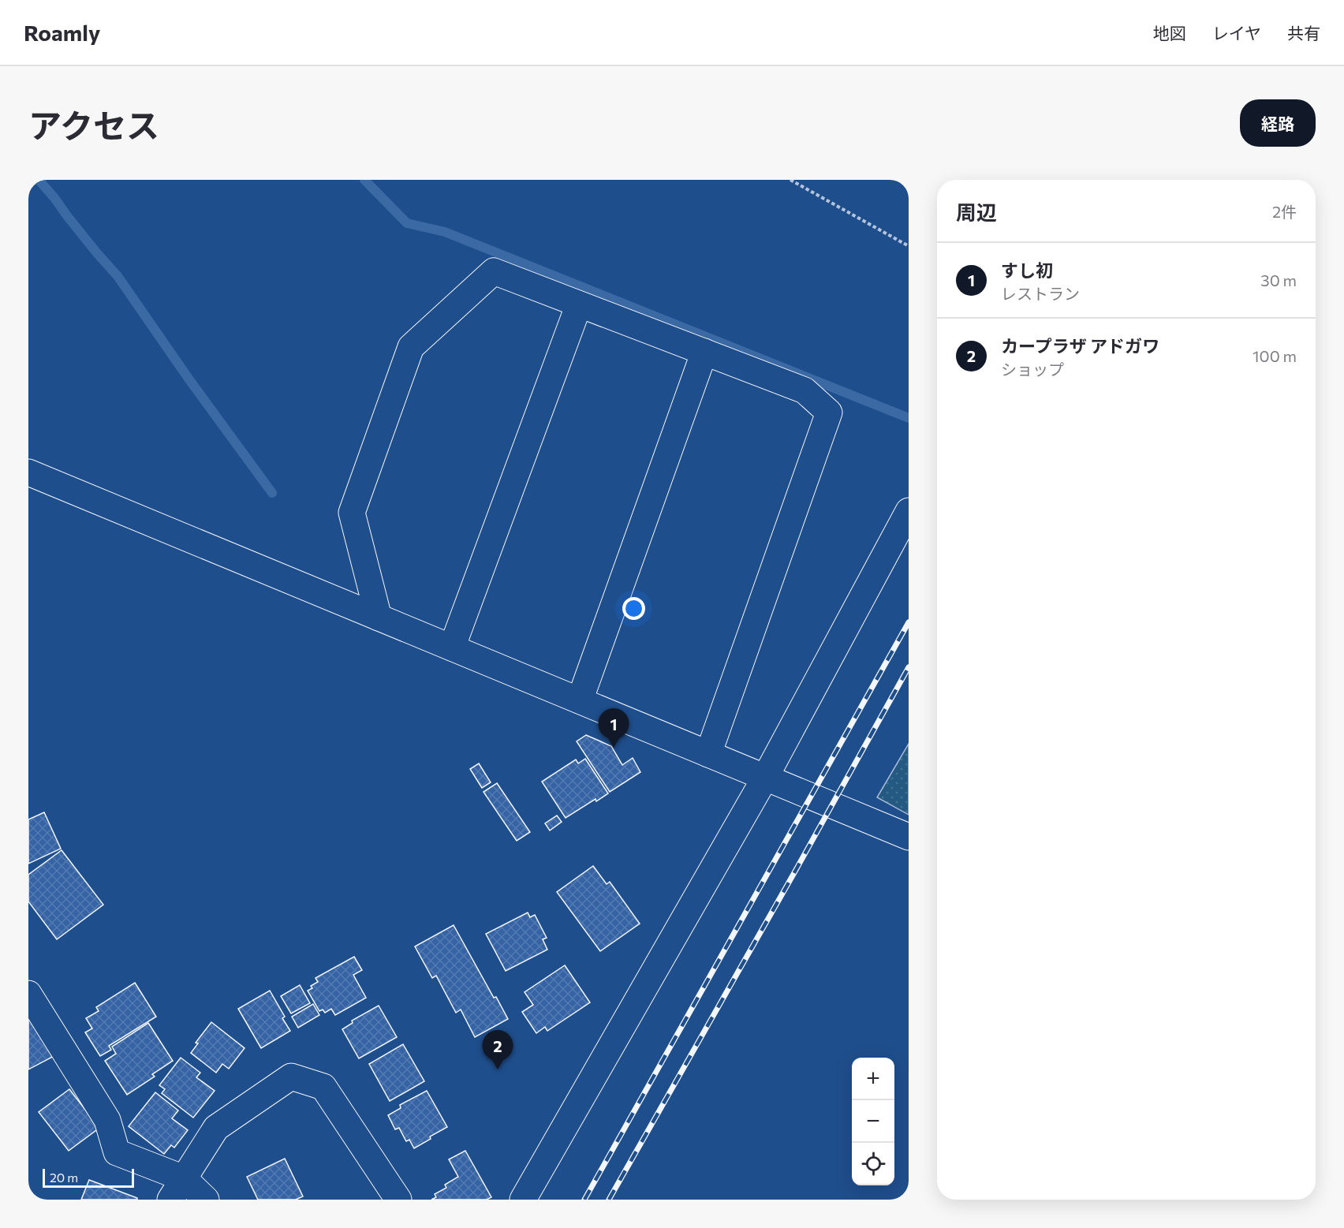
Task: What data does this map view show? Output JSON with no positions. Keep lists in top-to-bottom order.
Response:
{
  "scale_bar": "20 m",
  "page": {
    "header": "Roamly",
    "nav": ["地図", "レイヤ", "共有"],
    "title": "アクセス",
    "buttons": "経路",
    "heading": ["周辺", "2件"],
    "list": [
      {
        "mark": "1",
        "name": "すし初",
        "note": "レストラン",
        "value": "30 m"
      },
      {
        "mark": "2",
        "name": "カープラザ アドガワ",
        "note": "ショップ",
        "value": "100 m"
      }
    ],
    "pins": ["1", "2"],
    "map_buttons": ["+", "−"],
    "scale": "20 m"
  }
}
